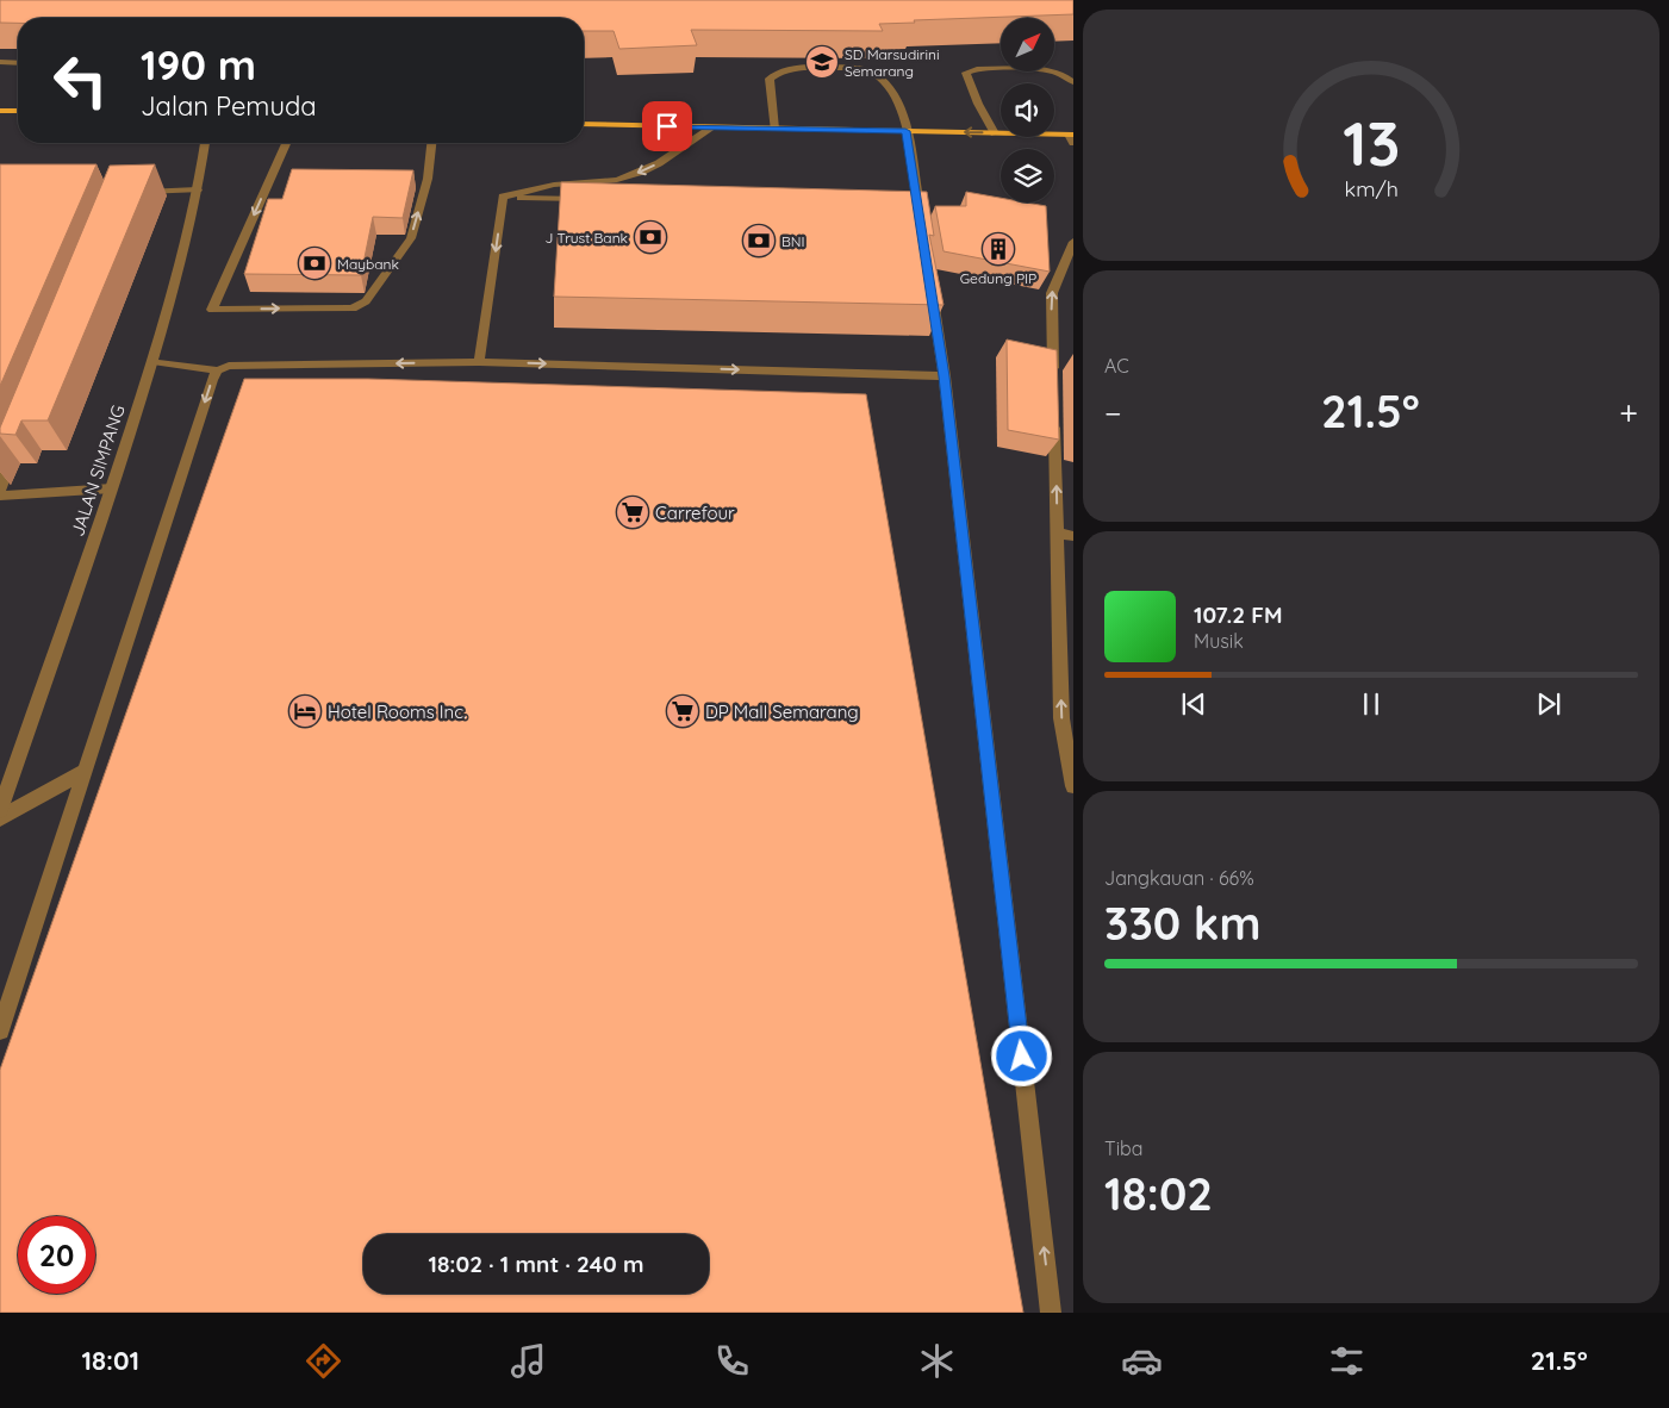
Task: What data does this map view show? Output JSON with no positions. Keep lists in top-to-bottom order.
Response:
{
  "streets": {
    "street": ["JALAN SIMPANG"]
  },
  "places": {
    "school or university": ["SD Marsudirini Semarang"],
    "bank": ["J Trust Bank", "BNI", "Maybank"],
    "building": ["Gedung PIP"],
    "supermarket": ["Carrefour", "DP Mall Semarang"],
    "hotel": ["Hotel Rooms Inc."]
  },
  "north": "top right",
  "page": {
    "turn": ["190 m", "Jalan Pemuda"],
    "tile": [
      "AC",
      ["Jangkauan · 66%", "330 km"],
      ["Tiba", "18:02"]
    ],
    "heat": ["−", "21.5°", "+"],
    "song": ["107.2 FM", "Musik"],
    "limit": "20",
    "trip": "18:02 · 1 mnt · 240 m",
    "tabs": ["18:01", "21.5°"],
    "gauge": ["13", "km/h"]
  }
}
